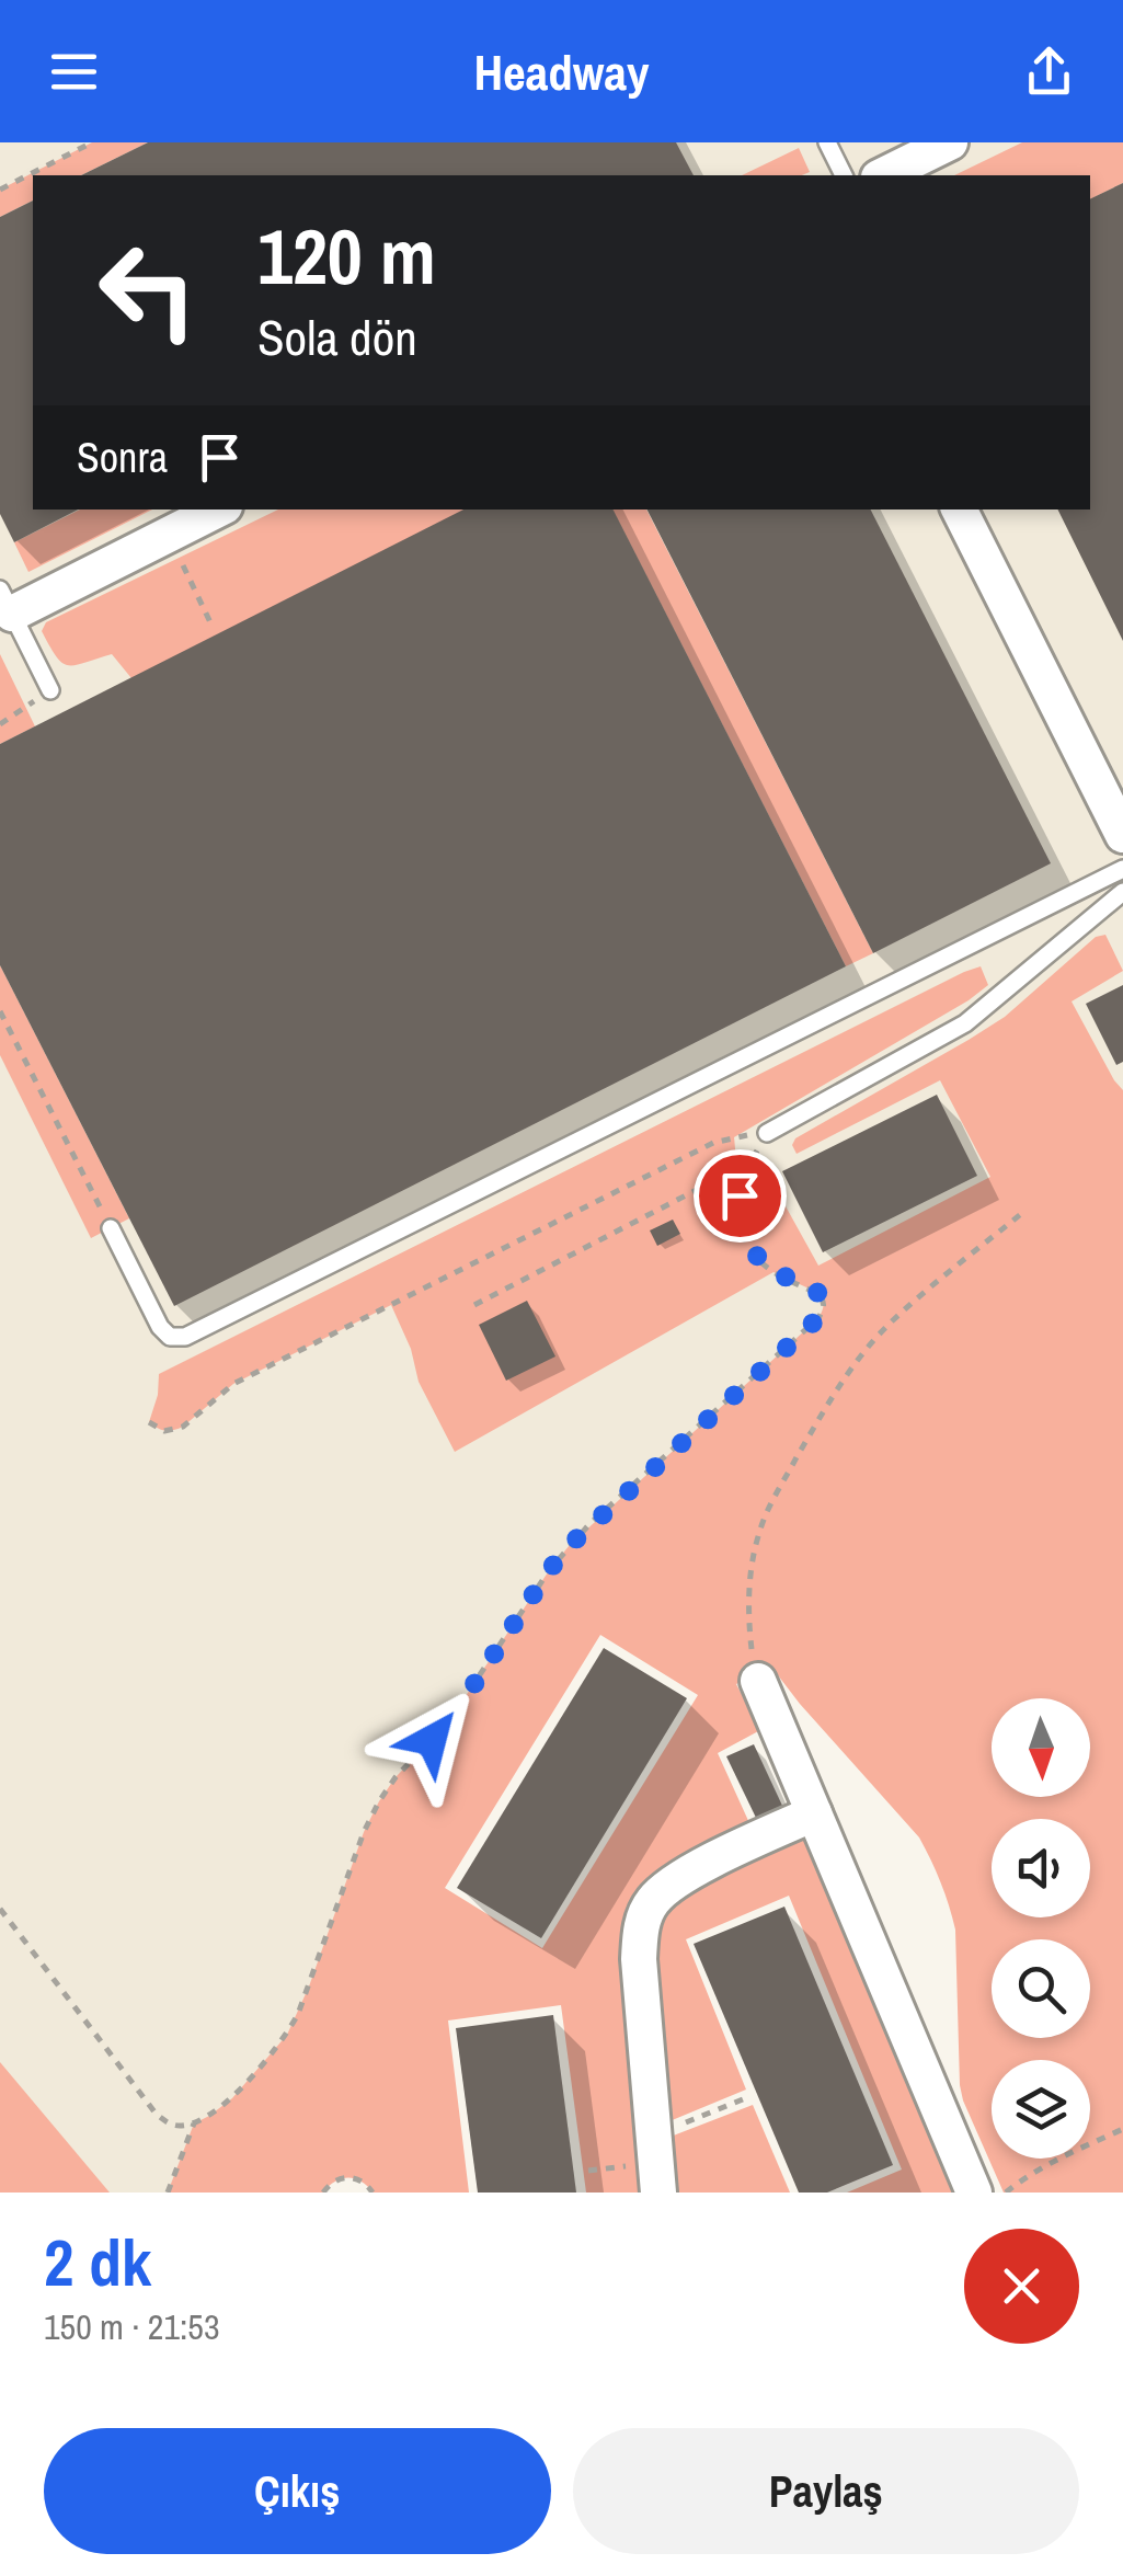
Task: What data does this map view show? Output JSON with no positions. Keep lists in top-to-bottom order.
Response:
{
  "north": "bottom",
  "page": {
    "header": "Headway",
    "turn": ["120 m", "Sola dön"],
    "then": "Sonra",
    "heading": ["2 dk", "150 m · 21:53"],
    "buttons": ["Çıkış", "Paylaş"]
  }
}
